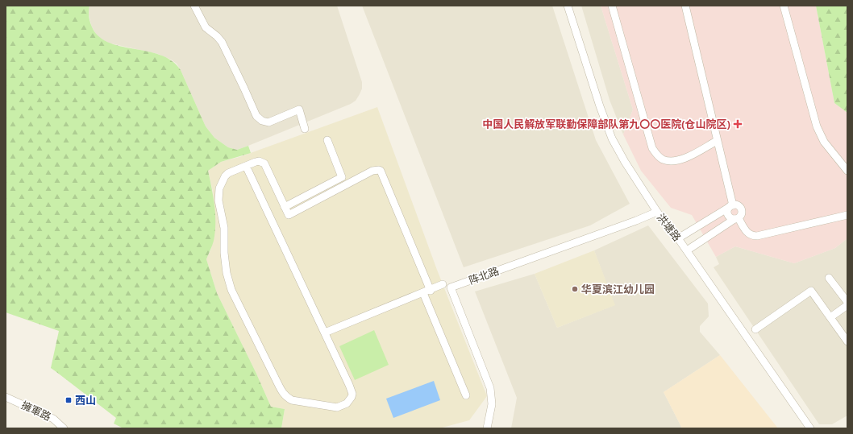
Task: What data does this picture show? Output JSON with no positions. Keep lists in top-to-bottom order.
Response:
{
  "streets": {
    "street": ["洪塘路", "阵北路", "擁軍路"]
  },
  "crossings": [
    ["洪塘路", "阵北路"]
  ],
  "places": {
    "health": ["中国人民解放军联勤保障部队第九〇〇医院(仓山院区)"],
    "other": ["华夏滨江幼儿园"],
    "transit": ["西山"]
  }
}
